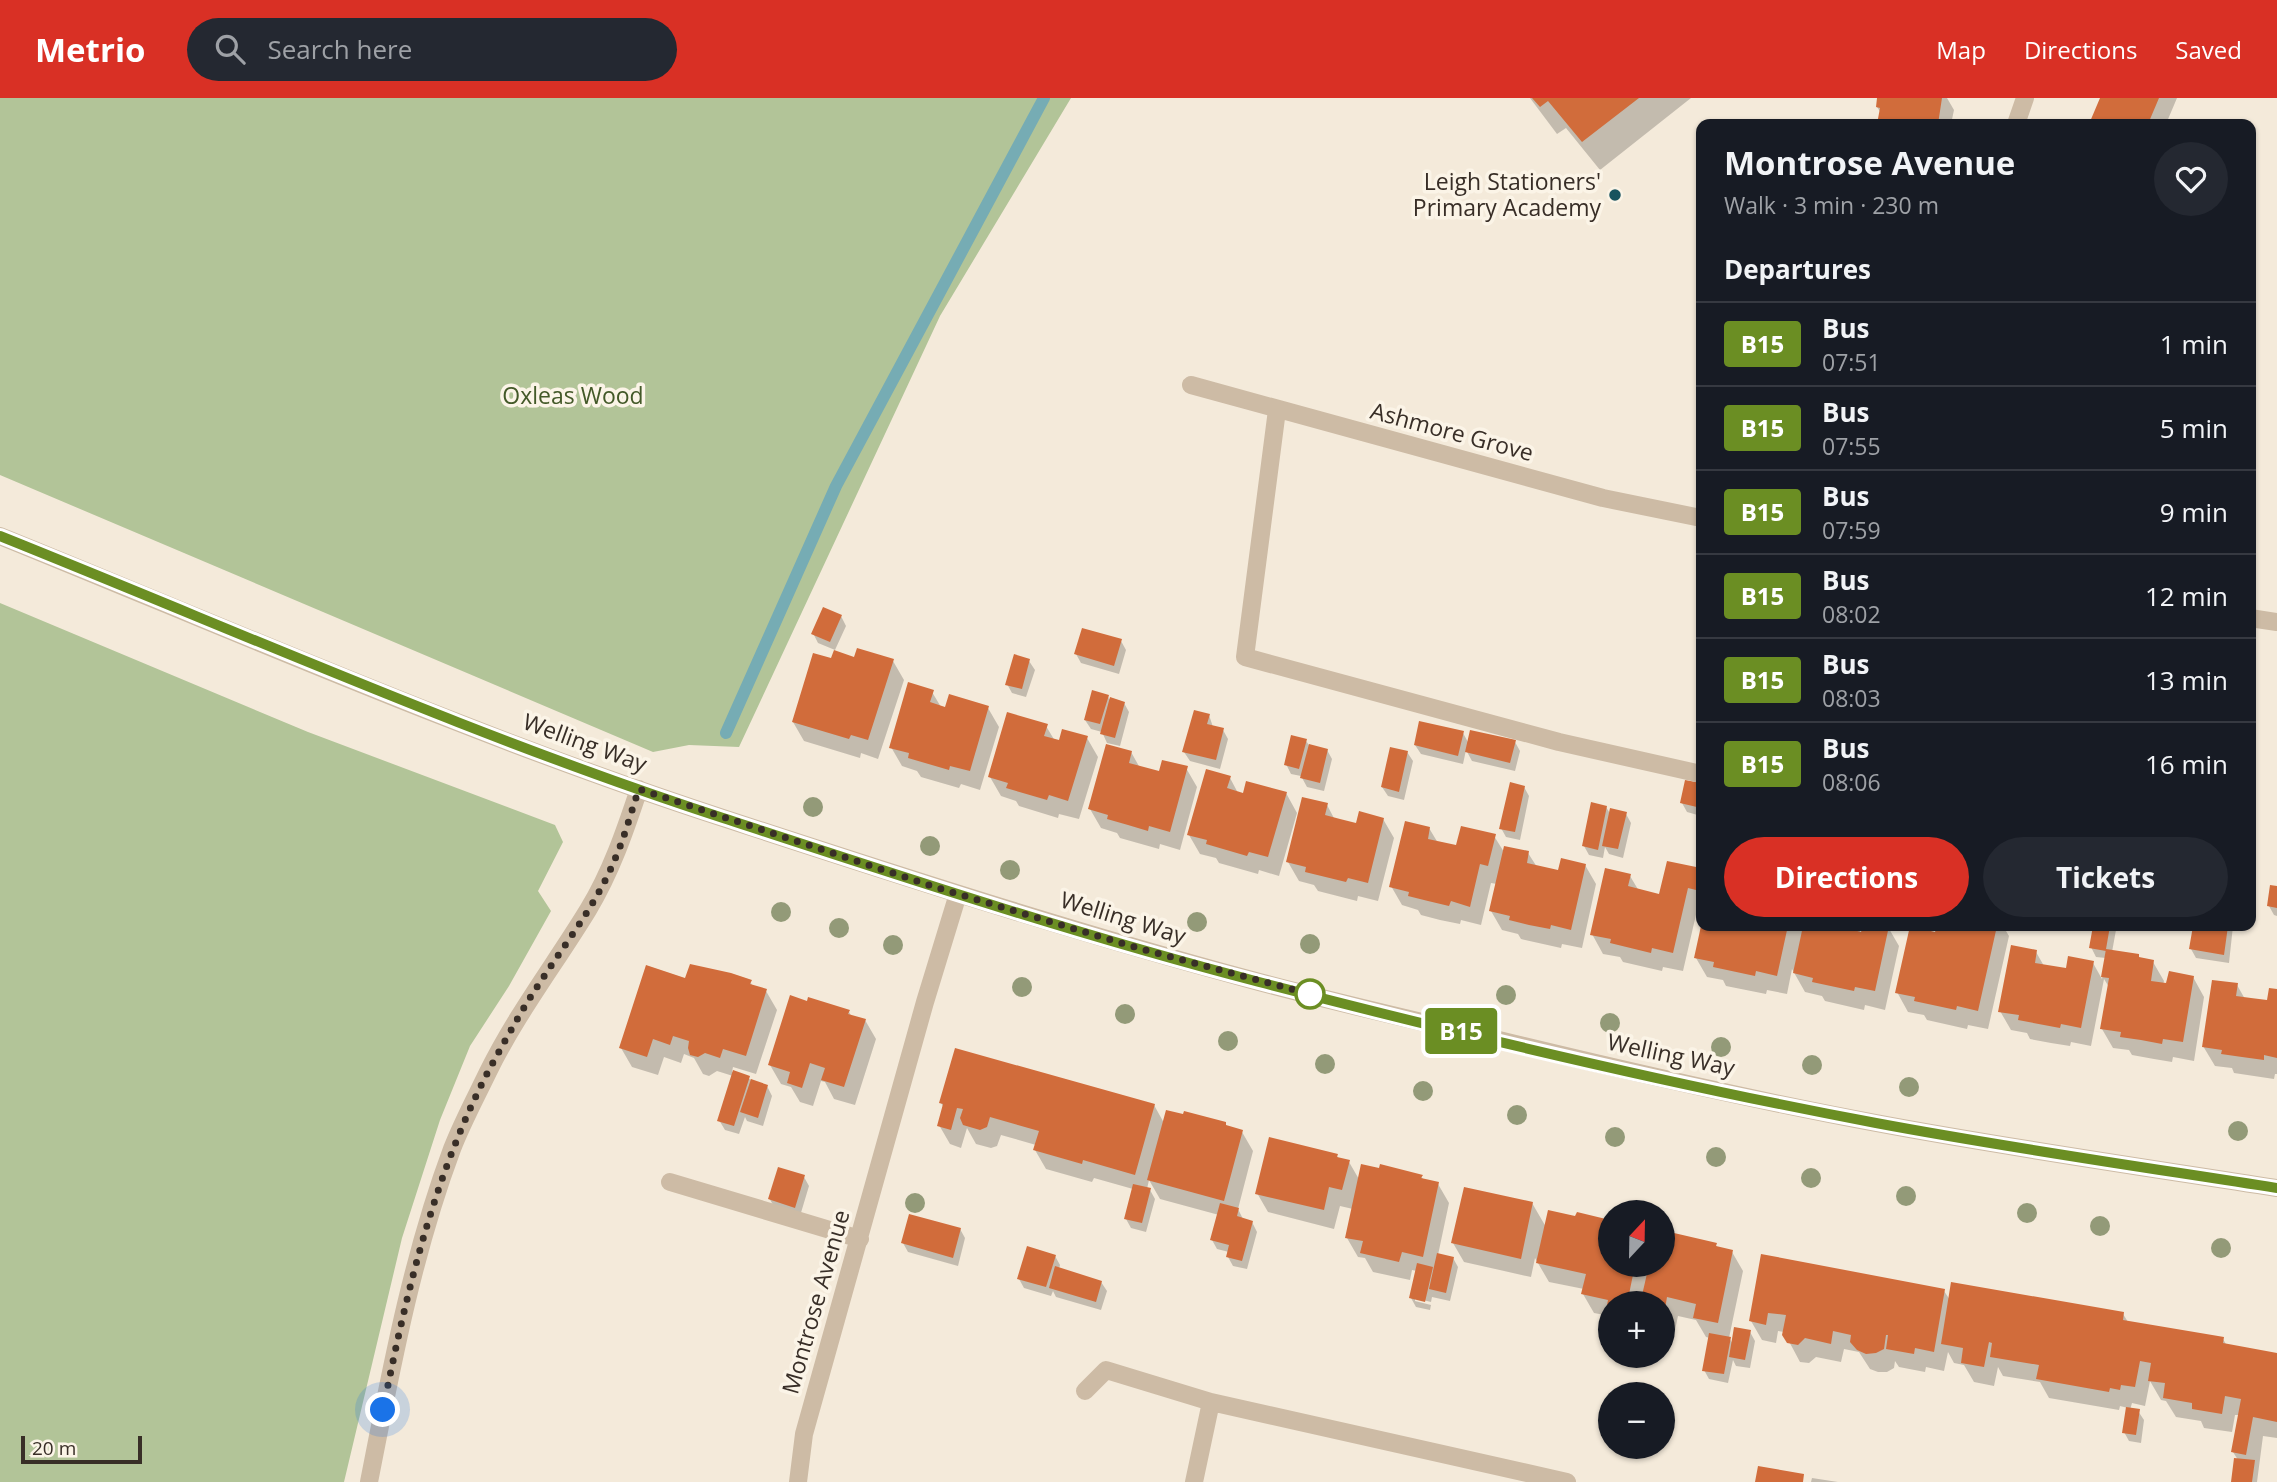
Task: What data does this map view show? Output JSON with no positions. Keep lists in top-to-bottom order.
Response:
{
  "streets": {
    "street": ["Ashmore Grove", "Welling Way", "Montrose Avenue"]
  },
  "crossings": [
    ["Welling Way", "Montrose Avenue"]
  ],
  "parks": ["Oxleas Wood"],
  "places": ["Leigh Stationers' Primary Academy"],
  "lines": ["bus line B15"],
  "scale_bar": "20 m",
  "north": "top",
  "page": {
    "header": "Metrio",
    "search": "Search here",
    "nav": ["Map", "Directions", "Saved"],
    "on_map": "B15",
    "heading": [
      ["Montrose Avenue", "Walk · 3 min · 230 m"],
      "Departures"
    ],
    "list": [
      {
        "mark": "B15",
        "name": "Bus",
        "note": "07:51",
        "value": "1 min"
      },
      {
        "mark": "B15",
        "name": "Bus",
        "note": "07:55",
        "value": "5 min"
      },
      {
        "mark": "B15",
        "name": "Bus",
        "note": "07:59",
        "value": "9 min"
      },
      {
        "mark": "B15",
        "name": "Bus",
        "note": "08:02",
        "value": "12 min"
      },
      {
        "mark": "B15",
        "name": "Bus",
        "note": "08:03",
        "value": "13 min"
      },
      {
        "mark": "B15",
        "name": "Bus",
        "note": "08:06",
        "value": "16 min"
      }
    ],
    "buttons": ["Directions", "Tickets"],
    "map_buttons": ["+", "−"],
    "scale": "20 m"
  }
}
